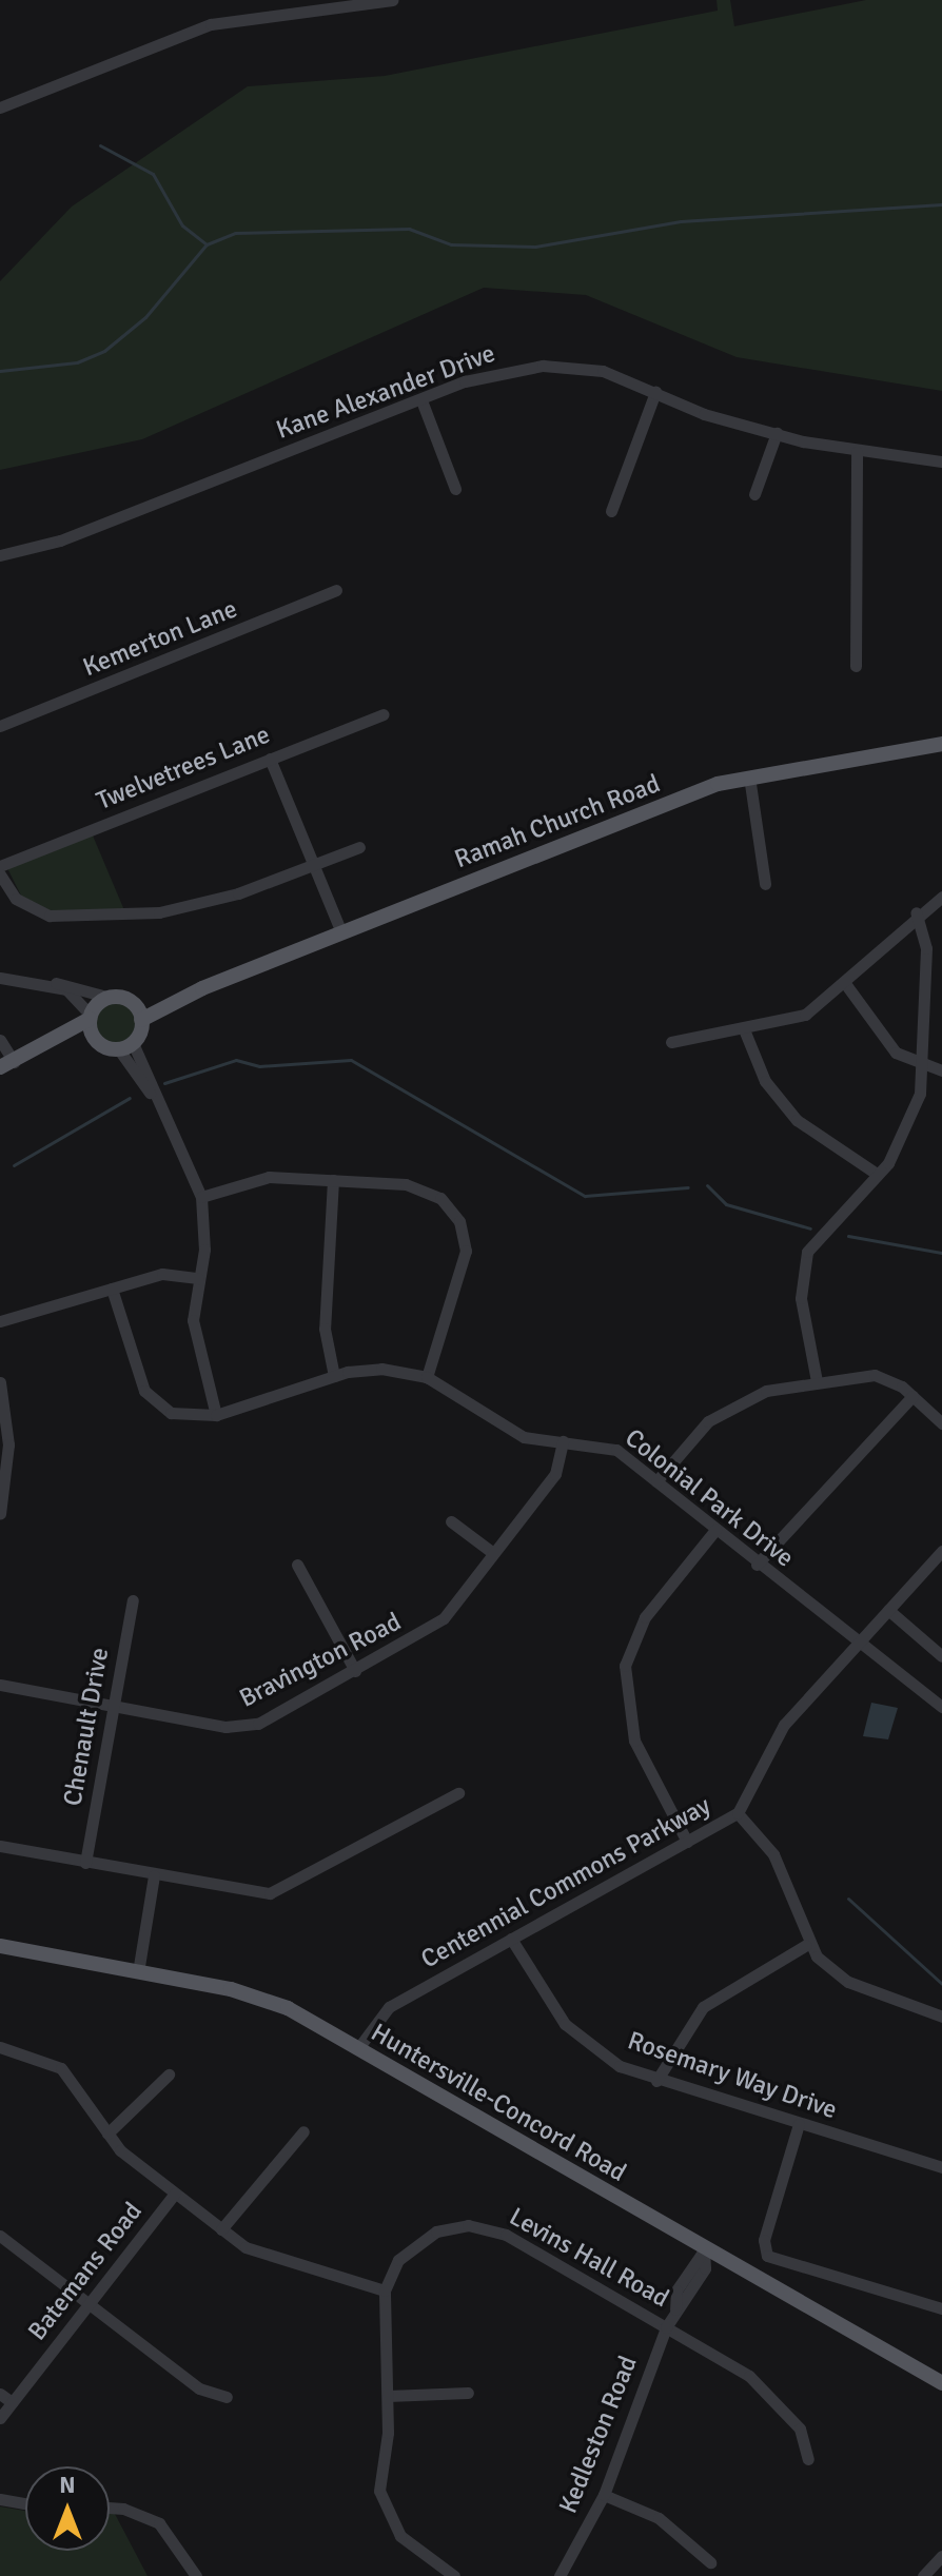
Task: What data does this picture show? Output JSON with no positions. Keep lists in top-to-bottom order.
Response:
{
  "streets": {
    "main road": ["Ramah Church Road", "Huntersville-Concord Road"],
    "street": [
      "Kane Alexander Drive",
      "Kemerton Lane",
      "Twelvetrees Lane",
      "Colonial Park Drive",
      "Bravington Road",
      "Chenault Drive",
      "Centennial Commons Parkway",
      "Rosemary Way Drive",
      "Levins Hall Road",
      "Batemans Road",
      "Kedleston Road"
    ]
  },
  "crossings": [
    ["Colonial Park Drive", "Bravington Road"],
    ["Colonial Park Drive", "Centennial Commons Parkway"],
    ["Bravington Road", "Chenault Drive"],
    ["Centennial Commons Parkway", "Rosemary Way Drive"],
    ["Centennial Commons Parkway", "Huntersville-Concord Road"],
    ["Huntersville-Concord Road", "Kedleston Road"],
    ["Levins Hall Road", "Kedleston Road"]
  ],
  "north": "top"
}
